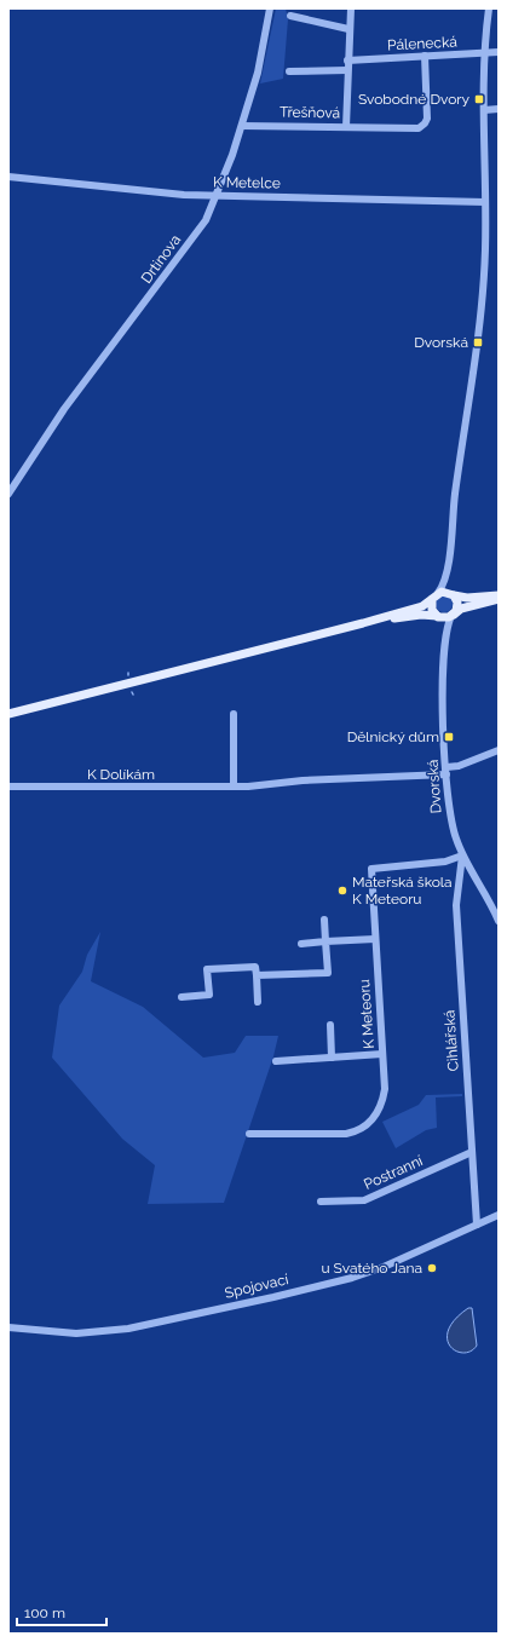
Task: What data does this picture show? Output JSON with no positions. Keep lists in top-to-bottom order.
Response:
{
  "streets": {
    "main road": ["Dvorská"],
    "street": [
      "Pálenecká",
      "Třešňová",
      "K Metelce",
      "Drtinova",
      "K Dolíkám",
      "K Meteoru",
      "Cihlářská",
      "Postranní",
      "Spojovací"
    ]
  },
  "crossings": [
    ["Pálenecká", "Třešňová"],
    ["Pálenecká", "Dvorská"],
    ["Třešňová", "Drtinova"],
    ["K Metelce", "Drtinova"],
    ["K Metelce", "Dvorská"],
    ["K Dolíkám", "Dvorská"],
    ["Dvorská", "K Meteoru"],
    ["Dvorská", "Cihlářská"],
    ["K Meteoru", "Cihlářská"],
    ["Cihlářská", "Postranní"],
    ["Cihlářská", "Spojovací"]
  ],
  "places": {
    "transit": ["Svobodné Dvory", "Dvorská", "Dělnický dům"],
    "other": ["Mateřská škola K Meteoru", "u Svatého Jana"]
  },
  "scale_bar": "100 m"
}
